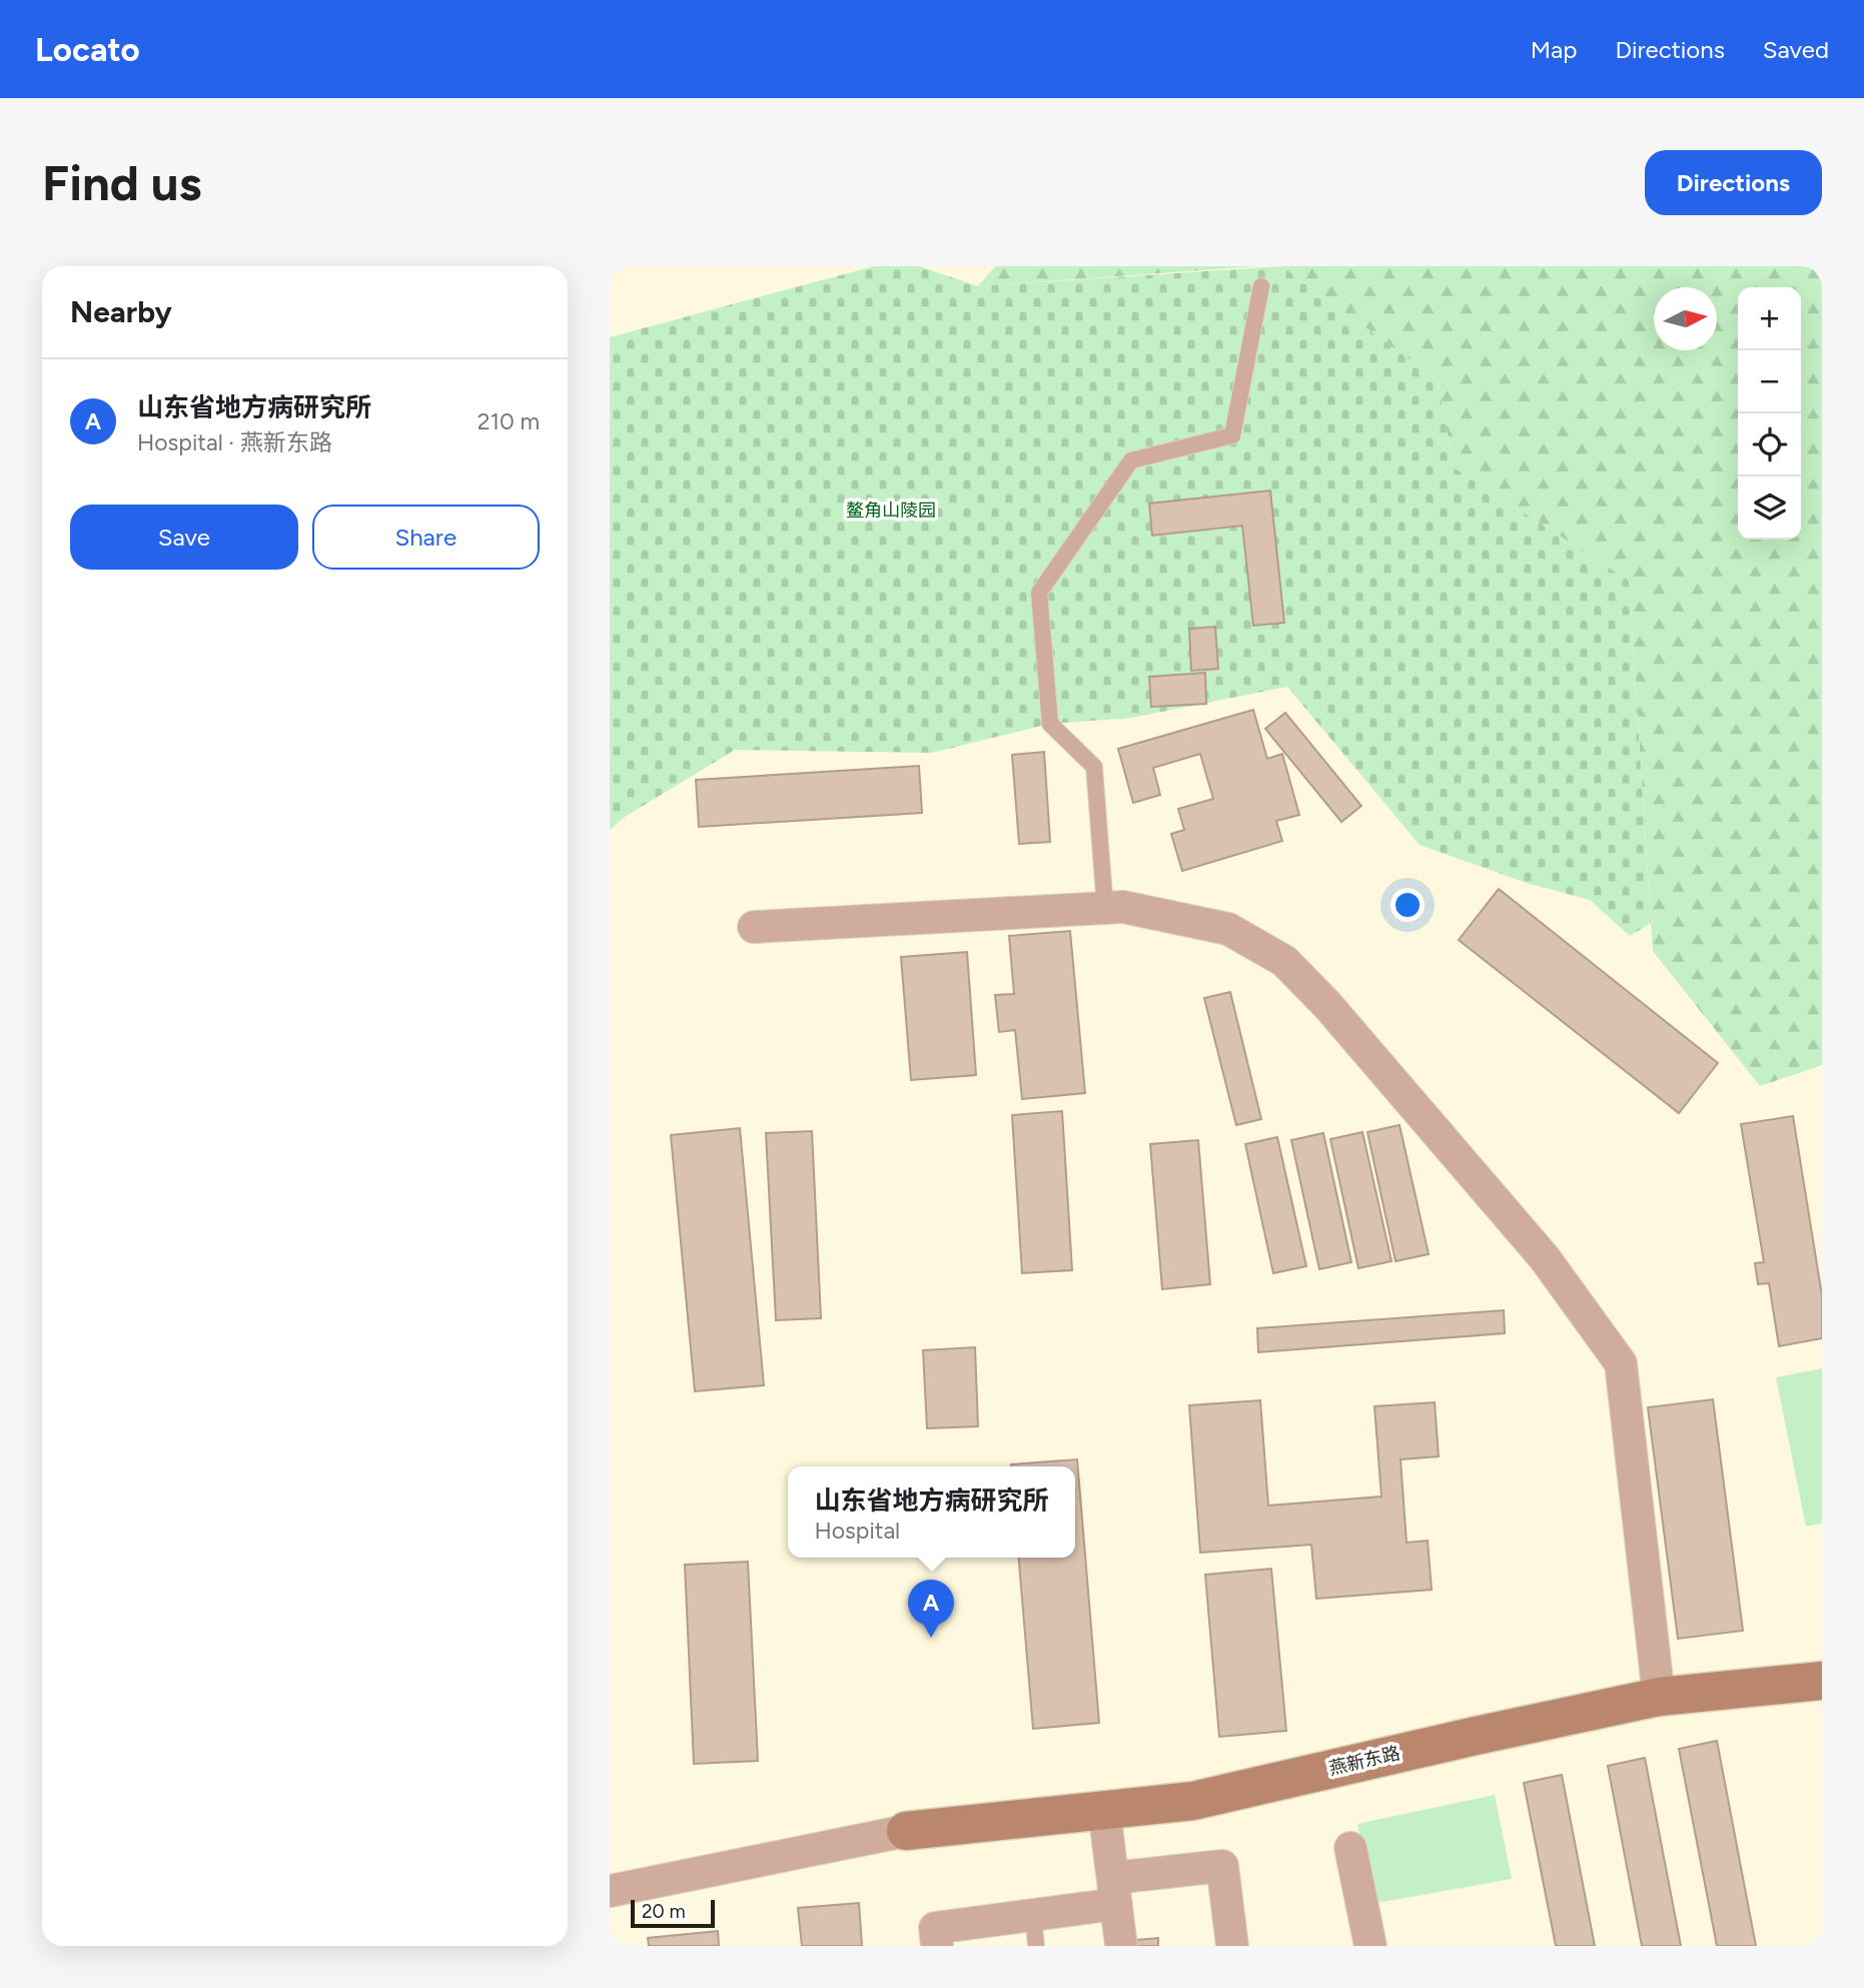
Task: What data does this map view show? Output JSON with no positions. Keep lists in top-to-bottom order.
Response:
{
  "streets": {
    "street": ["燕新东路"]
  },
  "parks": ["鳌角山陵园"],
  "scale_bar": "20 m",
  "north": "right",
  "page": {
    "header": "Locato",
    "nav": ["Map", "Directions", "Saved"],
    "buttons": [
      "Directions",
      ["Save", "Share"]
    ],
    "title": "Find us",
    "heading": "Nearby",
    "map_buttons": ["+", "−"],
    "list": [
      {
        "mark": "A",
        "name": "山东省地方病研究所",
        "note": "Hospital · 燕新东路",
        "value": "210 m"
      }
    ],
    "popup": ["山东省地方病研究所", "Hospital"],
    "pins": "A",
    "scale": "20 m"
  }
}
